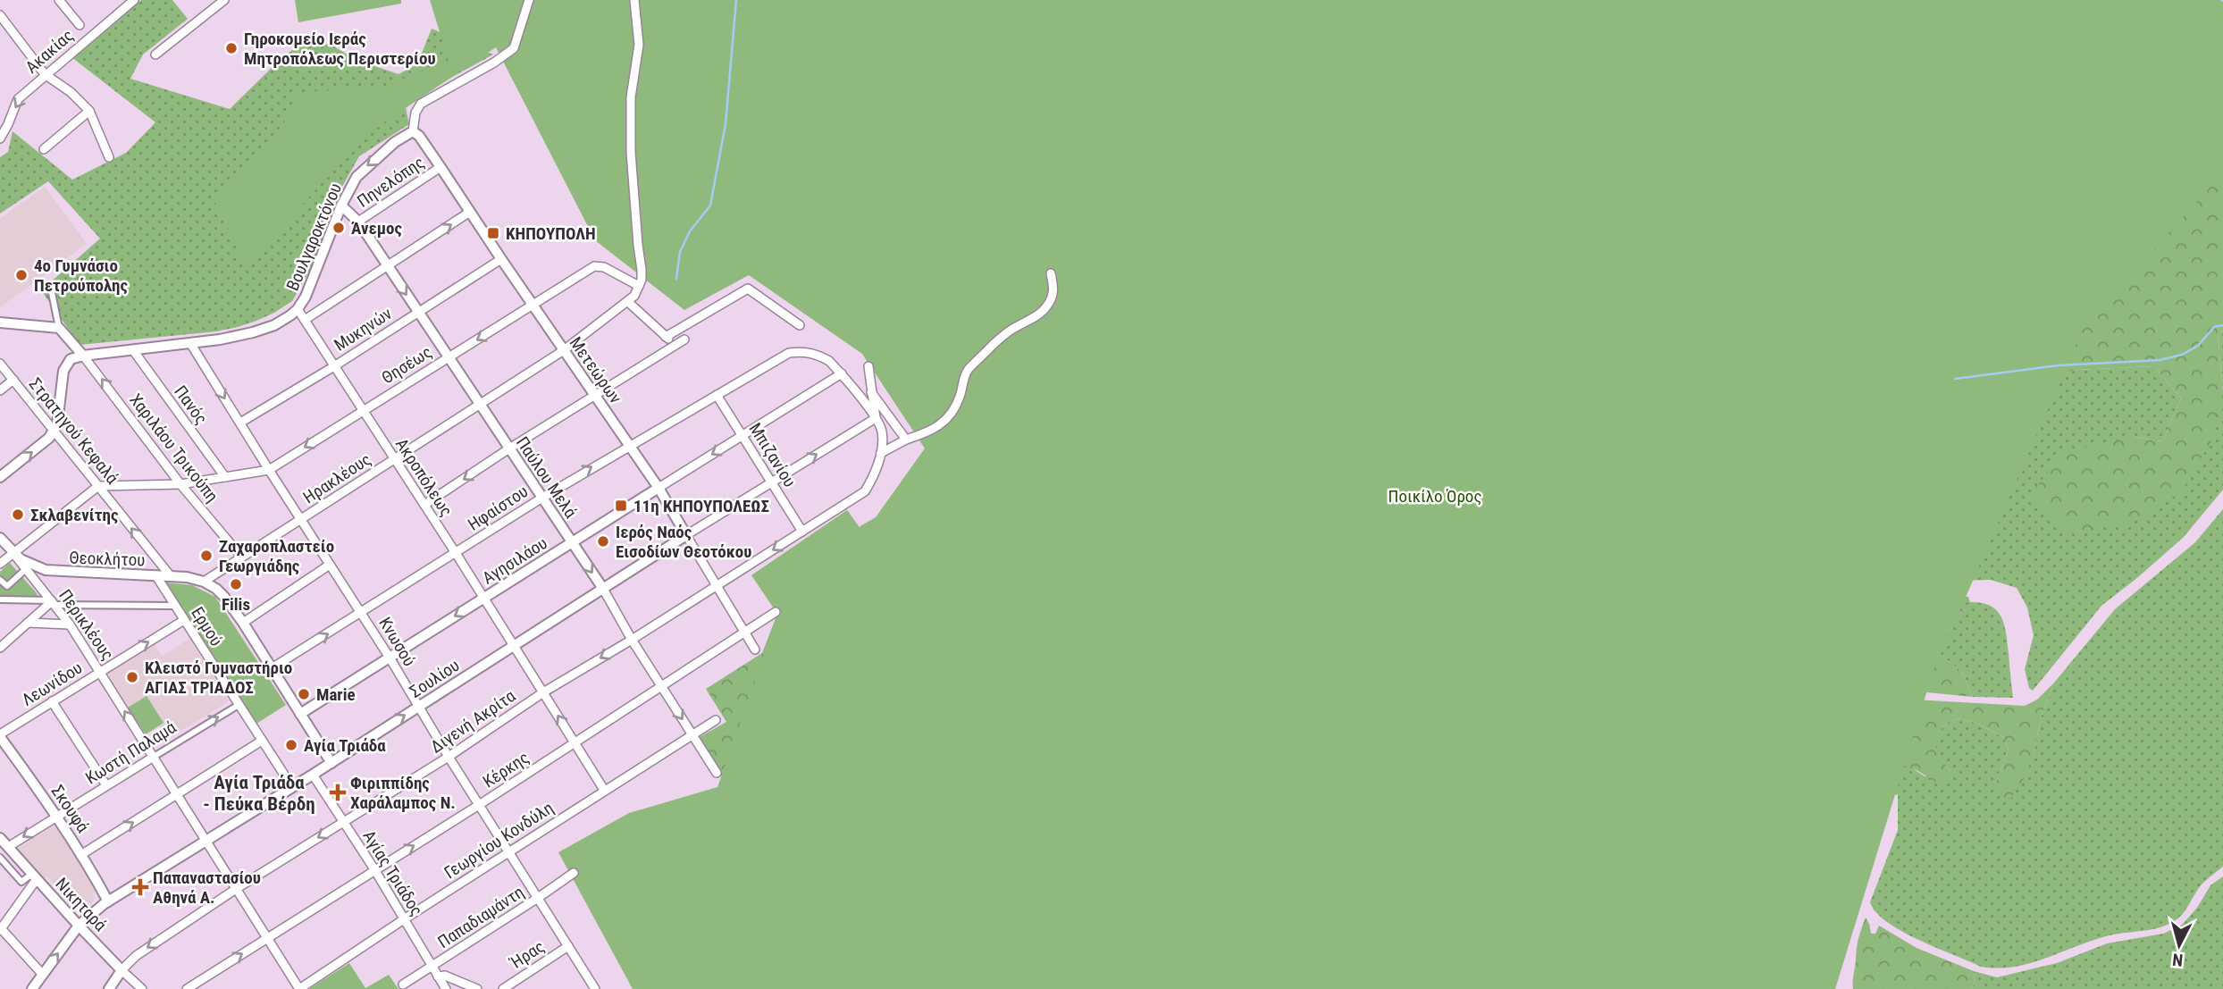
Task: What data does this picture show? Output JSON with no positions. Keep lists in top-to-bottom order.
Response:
{
  "streets": {
    "street": [
      "Ακακίας",
      "Πηνελόπης",
      "Βουλγαροκτόνου",
      "Μυκηνών",
      "Θησέως",
      "Μετεώρων",
      "Πανός",
      "Στρατηγού Κεφαλά",
      "Χαριλάου Τρικούπη",
      "Μπιζανίου",
      "Ακροπόλεως",
      "Παύλου Μελά",
      "Ηρακλέους",
      "Ηφαίστου",
      "Θεοκλήτου",
      "Αγησιλάου",
      "Περικλέους",
      "Ερμού",
      "Κνωσού",
      "Σουλίου",
      "Λεωνίδου",
      "Διγενή Ακρίτα",
      "Κωστή Παλαμά",
      "Κέρκης",
      "Σκουφά",
      "Γεωργίου Κονδύλη",
      "Αγίας Τριάδος",
      "Νικηταρά",
      "Παπαδιαμάντη",
      "Ήρας"
    ]
  },
  "crossings": [
    ["Πηνελόπης", "Μετεώρων"],
    ["Πηνελόπης", "Παύλου Μελά"],
    ["Βουλγαροκτόνου", "Μετεώρων"],
    ["Βουλγαροκτόνου", "Πανός"],
    ["Βουλγαροκτόνου", "Χαριλάου Τρικούπη"],
    ["Βουλγαροκτόνου", "Ακροπόλεως"],
    ["Βουλγαροκτόνου", "Παύλου Μελά"],
    ["Βουλγαροκτόνου", "Κνωσού"],
    ["Μυκηνών", "Μετεώρων"],
    ["Μυκηνών", "Ακροπόλεως"],
    ["Μυκηνών", "Παύλου Μελά"],
    ["Μυκηνών", "Κνωσού"],
    ["Θησέως", "Μετεώρων"],
    ["Θησέως", "Πανός"],
    ["Θησέως", "Στρατηγού Κεφαλά"],
    ["Θησέως", "Χαριλάου Τρικούπη"],
    ["Θησέως", "Ακροπόλεως"],
    ["Θησέως", "Παύλου Μελά"],
    ["Θησέως", "Ηρακλέους"],
    ["Θησέως", "Κνωσού"],
    ["Μετεώρων", "Ηρακλέους"],
    ["Μετεώρων", "Ηφαίστου"],
    ["Μετεώρων", "Αγησιλάου"],
    ["Μετεώρων", "Σουλίου"],
    ["Μετεώρων", "Διγενή Ακρίτα"],
    ["Μετεώρων", "Κέρκης"],
    ["Στρατηγού Κεφαλά", "Θεοκλήτου"],
    ["Χαριλάου Τρικούπη", "Ηρακλέους"],
    ["Μπιζανίου", "Ηφαίστου"],
    ["Μπιζανίου", "Αγησιλάου"],
    ["Μπιζανίου", "Σουλίου"],
    ["Μπιζανίου", "Διγενή Ακρίτα"],
    ["Ακροπόλεως", "Ηρακλέους"],
    ["Ακροπόλεως", "Ηφαίστου"],
    ["Ακροπόλεως", "Αγησιλάου"],
    ["Ακροπόλεως", "Σουλίου"],
    ["Ακροπόλεως", "Διγενή Ακρίτα"],
    ["Ακροπόλεως", "Κέρκης"],
    ["Ακροπόλεως", "Γεωργίου Κονδύλη"],
    ["Παύλου Μελά", "Ηρακλέους"],
    ["Παύλου Μελά", "Ηφαίστου"],
    ["Παύλου Μελά", "Αγησιλάου"],
    ["Παύλου Μελά", "Σουλίου"],
    ["Παύλου Μελά", "Διγενή Ακρίτα"],
    ["Παύλου Μελά", "Κέρκης"],
    ["Παύλου Μελά", "Γεωργίου Κονδύλη"],
    ["Ηρακλέους", "Θεοκλήτου"],
    ["Ηρακλέους", "Κνωσού"],
    ["Ηφαίστου", "Αγησιλάου"],
    ["Ηφαίστου", "Κνωσού"],
    ["Θεοκλήτου", "Περικλέους"],
    ["Θεοκλήτου", "Ερμού"],
    ["Αγησιλάου", "Κνωσού"],
    ["Περικλέους", "Σουλίου"],
    ["Περικλέους", "Λεωνίδου"],
    ["Περικλέους", "Διγενή Ακρίτα"],
    ["Περικλέους", "Κωστή Παλαμά"],
    ["Περικλέους", "Κέρκης"],
    ["Περικλέους", "Γεωργίου Κονδύλη"],
    ["Ερμού", "Σουλίου"],
    ["Ερμού", "Λεωνίδου"],
    ["Ερμού", "Κωστή Παλαμά"],
    ["Κνωσού", "Σουλίου"],
    ["Κνωσού", "Διγενή Ακρίτα"],
    ["Κνωσού", "Κέρκης"],
    ["Κνωσού", "Γεωργίου Κονδύλη"],
    ["Κνωσού", "Παπαδιαμάντη"],
    ["Κνωσού", "Ήρας"],
    ["Σουλίου", "Σκουφά"],
    ["Σουλίου", "Αγίας Τριάδος"],
    ["Σουλίου", "Νικηταρά"],
    ["Λεωνίδου", "Σκουφά"],
    ["Διγενή Ακρίτα", "Αγίας Τριάδος"],
    ["Διγενή Ακρίτα", "Νικηταρά"],
    ["Κωστή Παλαμά", "Σκουφά"],
    ["Κωστή Παλαμά", "Νικηταρά"],
    ["Κέρκης", "Αγίας Τριάδος"],
    ["Γεωργίου Κονδύλη", "Αγίας Τριάδος"],
    ["Αγίας Τριάδος", "Παπαδιαμάντη"]
  ],
  "one_way": [
    "Στρατηγού Κεφαλά",
    "Χαριλάου Τρικούπη",
    "Λεωνίδου",
    "Διγενή Ακρίτα"
  ],
  "districts": ["Αγία Τριάδα - Πεύκα Βέρδη"],
  "parks": ["Ποικίλο Όρος"],
  "places": {
    "other": [
      "Γηροκομείο Ιεράς Μητροπόλεως Περιστερίου",
      "Άνεμος",
      "4ο Γυμνάσιο Πετρούπολης",
      "Σκλαβενίτης",
      "Ιερός Ναός Εισοδίων Θεοτόκου",
      "Ζαχαροπλαστείο Γεωργιάδης",
      "Filis",
      "Κλειστό Γυμναστήριο ΑΓΙΑΣ ΤΡΙΑΔΟΣ",
      "Marie",
      "Αγία Τριάδα"
    ],
    "transit": ["ΚΗΠΟΥΠΟΛΗ", "11η ΚΗΠΟΥΠΟΛΕΩΣ"],
    "health": ["Φιριππίδης Χαράλαμπος Ν.", "Παπαναστασίου Αθηνά Α."]
  },
  "north": "bottom"
}
